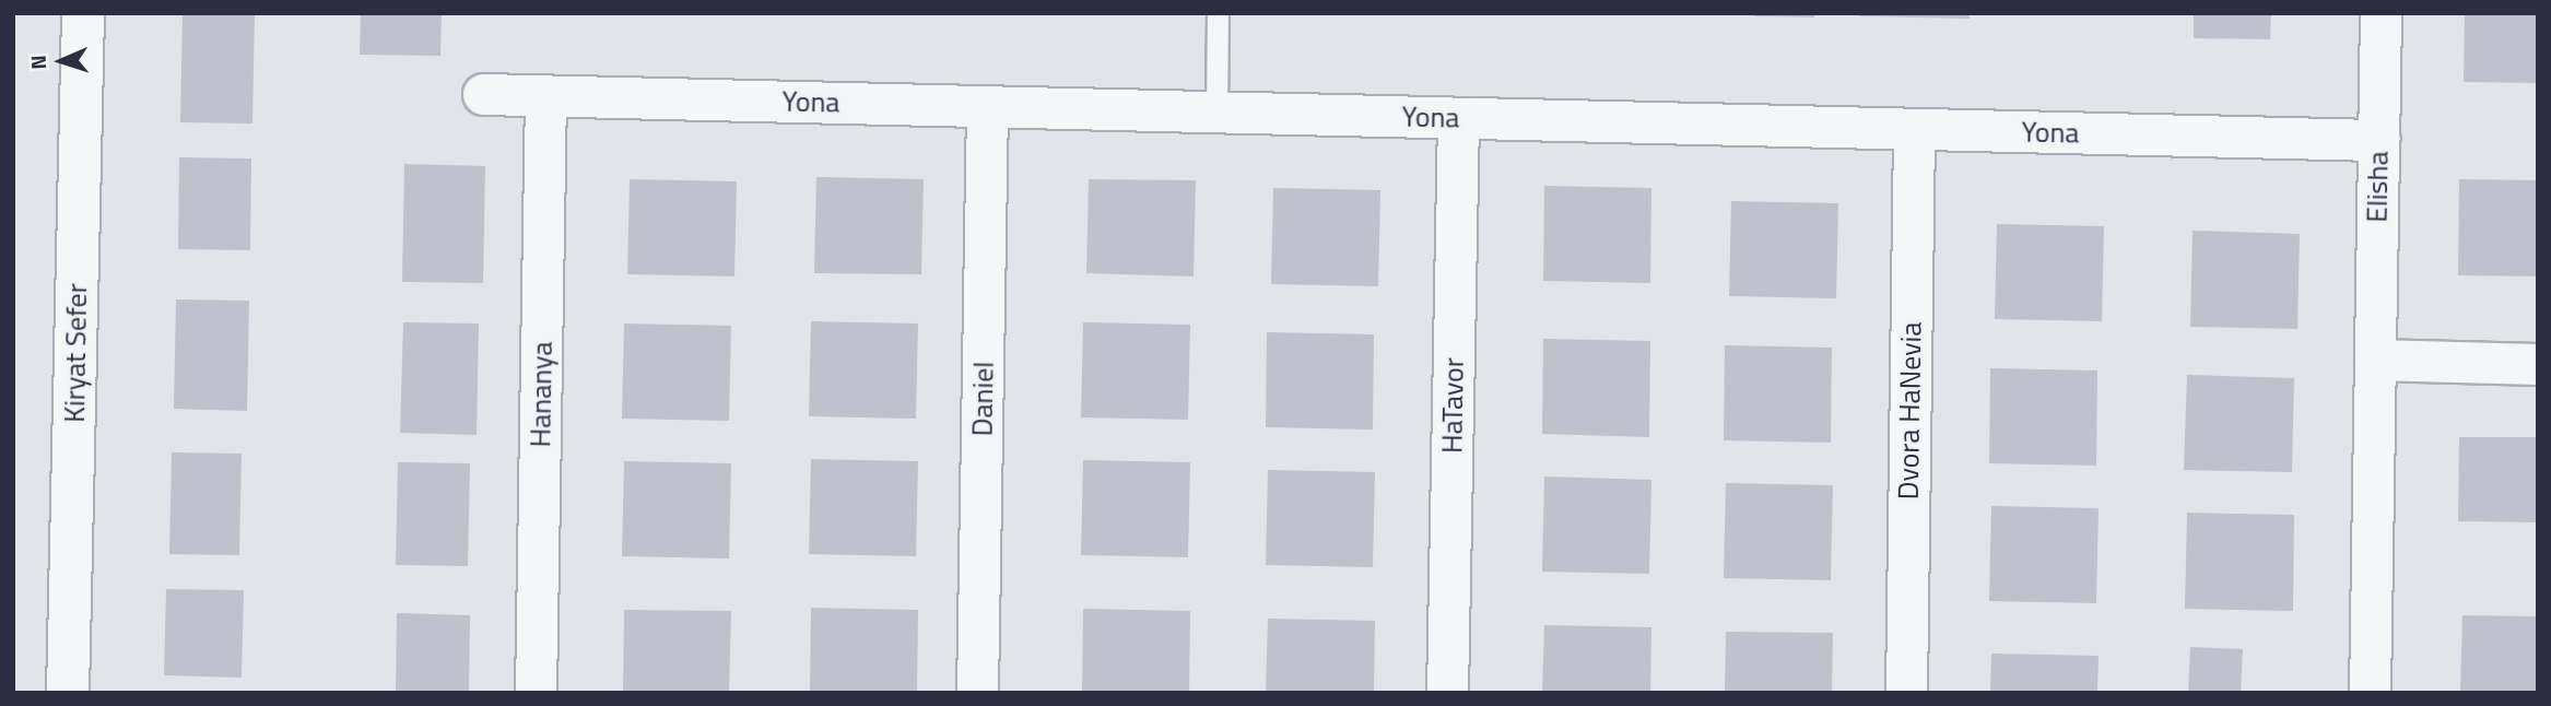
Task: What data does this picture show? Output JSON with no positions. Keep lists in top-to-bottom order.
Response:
{
  "streets": {
    "street": [
      "Yona",
      "Elisha",
      "Kiryat Sefer",
      "Hananya",
      "Daniel",
      "HaTavor",
      "Dvora HaNevia"
    ]
  },
  "crossings": [
    ["Yona", "Elisha"],
    ["Yona", "Hananya"],
    ["Yona", "Daniel"],
    ["Yona", "HaTavor"],
    ["Yona", "Dvora HaNevia"]
  ],
  "north": "left"
}
